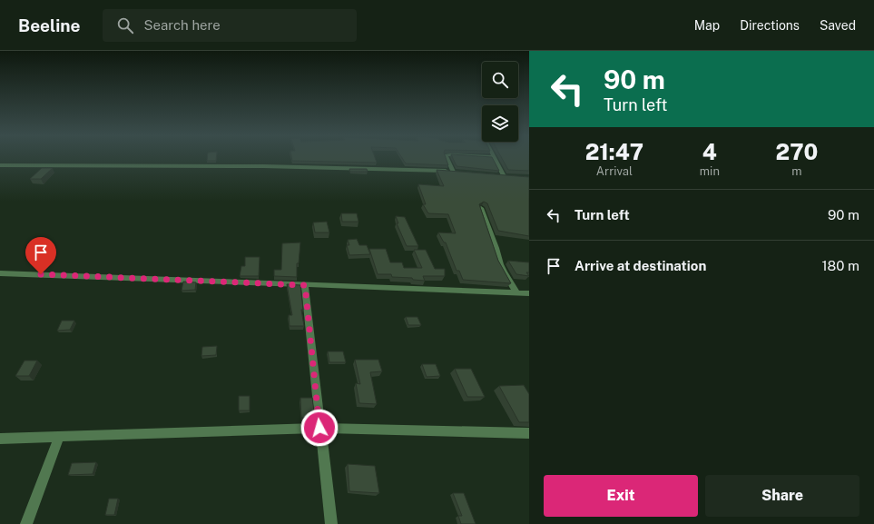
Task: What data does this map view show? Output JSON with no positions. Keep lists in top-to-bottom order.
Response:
{
  "page": {
    "header": "Beeline",
    "search": "Search here",
    "nav": ["Map", "Directions", "Saved"],
    "turn": ["90 m", "Turn left"],
    "eta": [
      "21:47",
      "Arrival",
      "4",
      "min",
      "270",
      "m"
    ],
    "list": [
      {
        "name": "Turn left",
        "value": "90 m"
      },
      {
        "name": "Arrive at destination",
        "value": "180 m"
      }
    ],
    "buttons": ["Exit", "Share"]
  }
}
